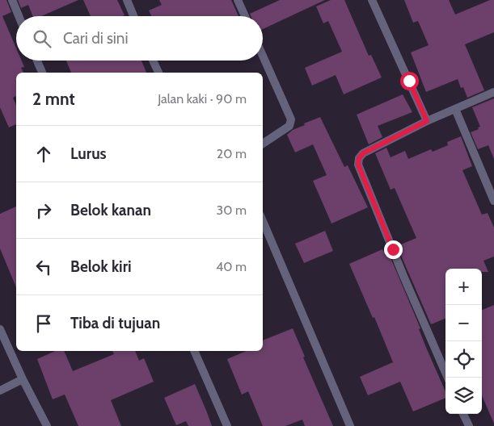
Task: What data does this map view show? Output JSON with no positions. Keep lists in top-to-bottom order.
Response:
{
  "page": {
    "search": "Cari di sini",
    "heading": ["2 mnt", "Jalan kaki · 90 m"],
    "list": [
      ["Lurus", "20 m"],
      ["Belok kanan", "30 m"],
      ["Belok kiri", "40 m"],
      "Tiba di tujuan"
    ],
    "map_buttons": ["+", "−"]
  }
}
